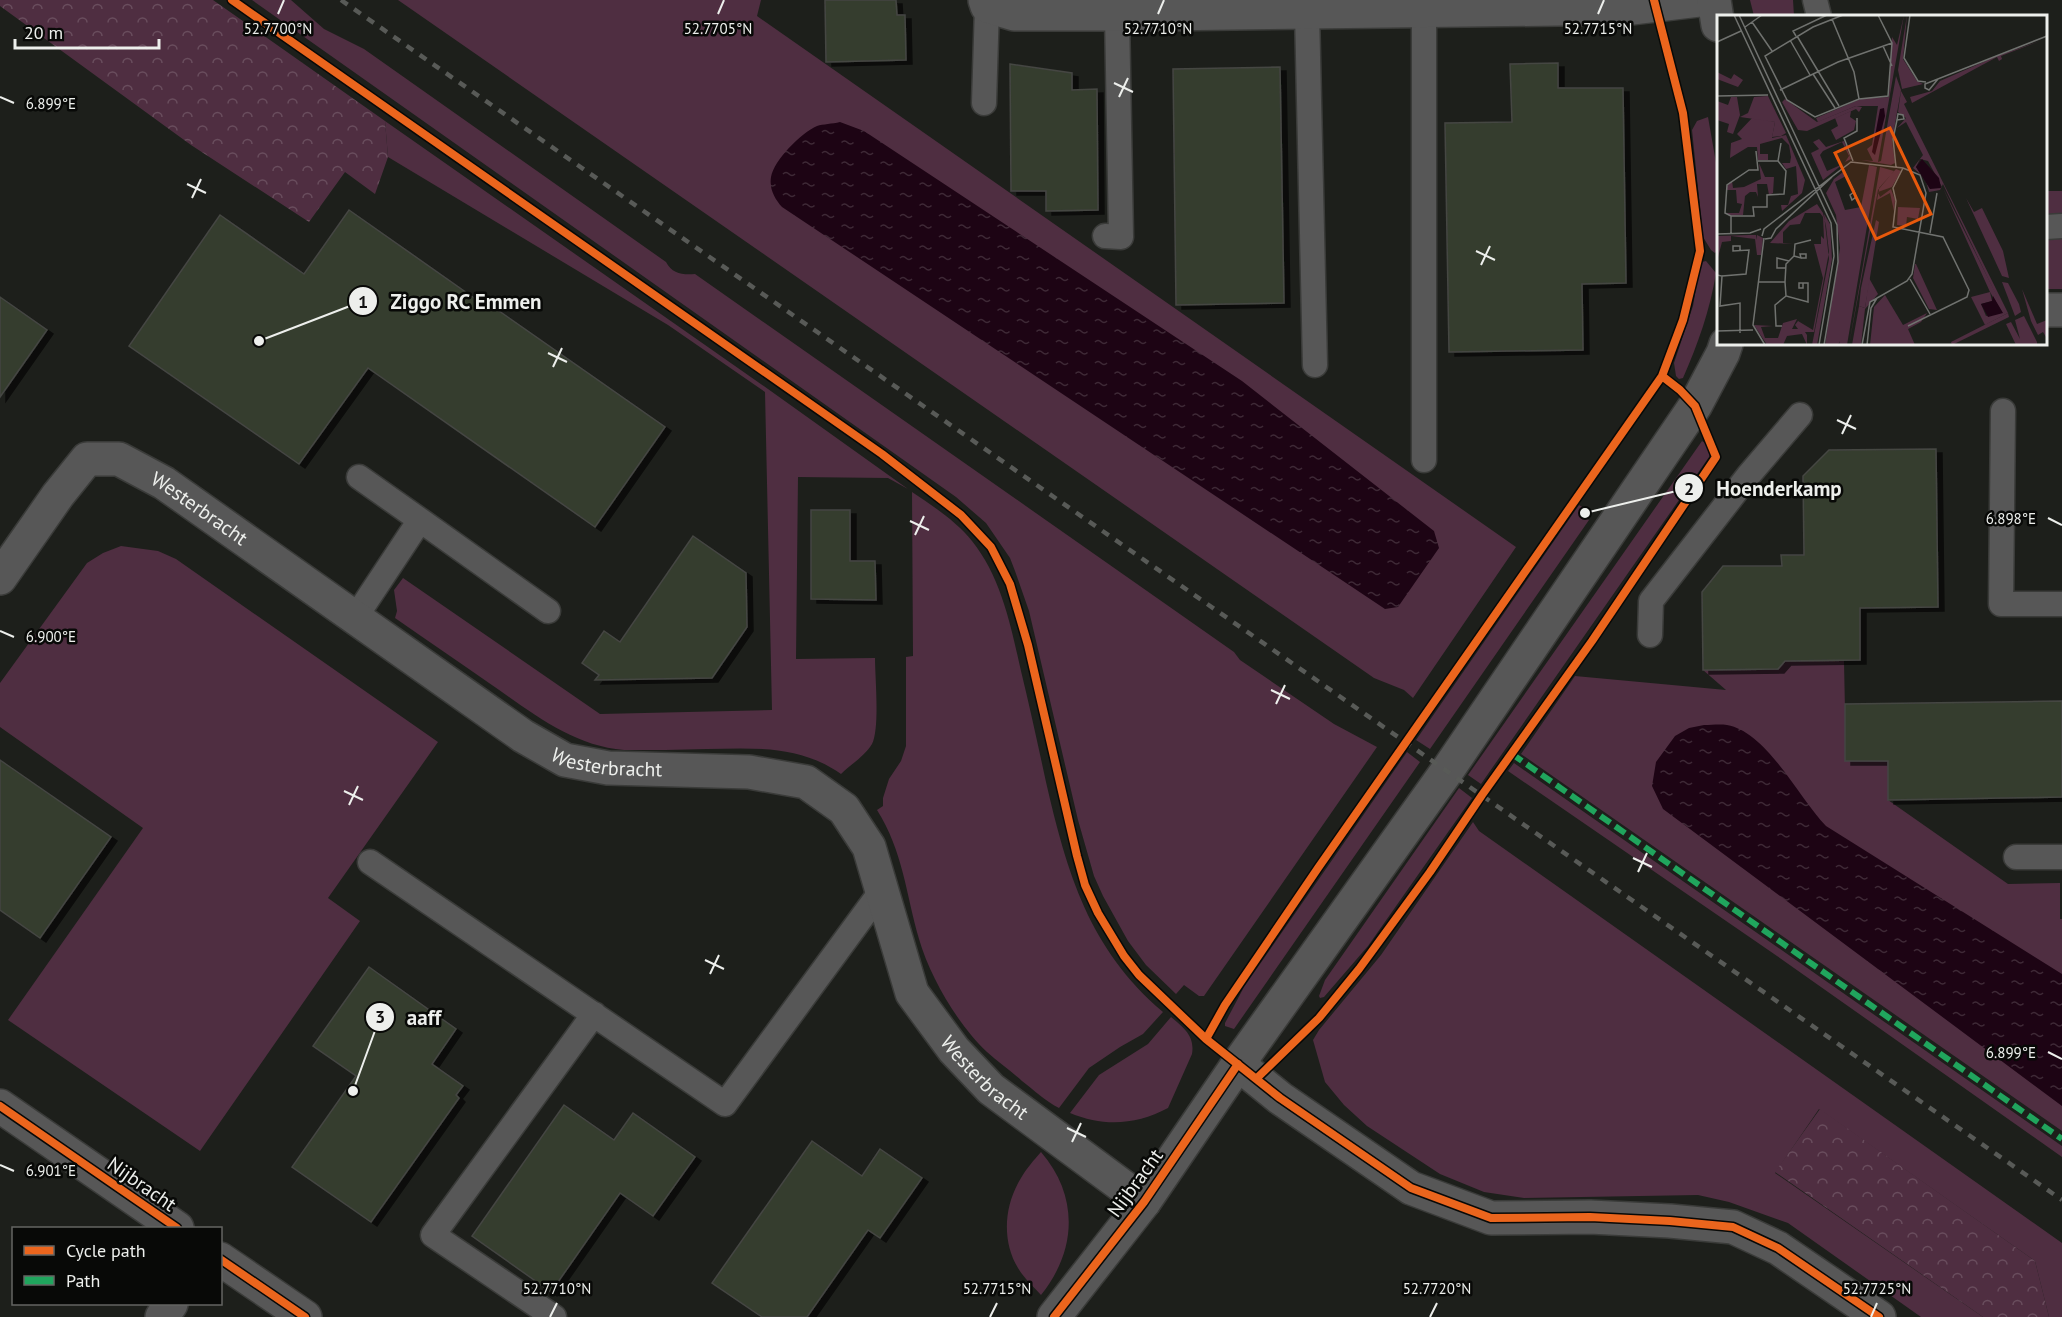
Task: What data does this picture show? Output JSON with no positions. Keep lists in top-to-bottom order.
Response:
{
  "streets": {
    "street": ["Westerbracht", "Nijbracht"]
  },
  "crossings": [
    ["Westerbracht", "Nijbracht"]
  ],
  "places": ["Ziggo RC Emmen", "Hoenderkamp", "aaff"],
  "legend": ["Cycle path", "Path"],
  "scale_bar": "20 m",
  "coordinates": [
    "52.7705°N",
    "52.7710°N",
    "52.7715°N",
    "52.7700°N",
    "6.899°E",
    "6.898°E",
    "6.900°E",
    "6.901°E",
    "52.7725°N",
    "52.7720°N"
  ]
}
